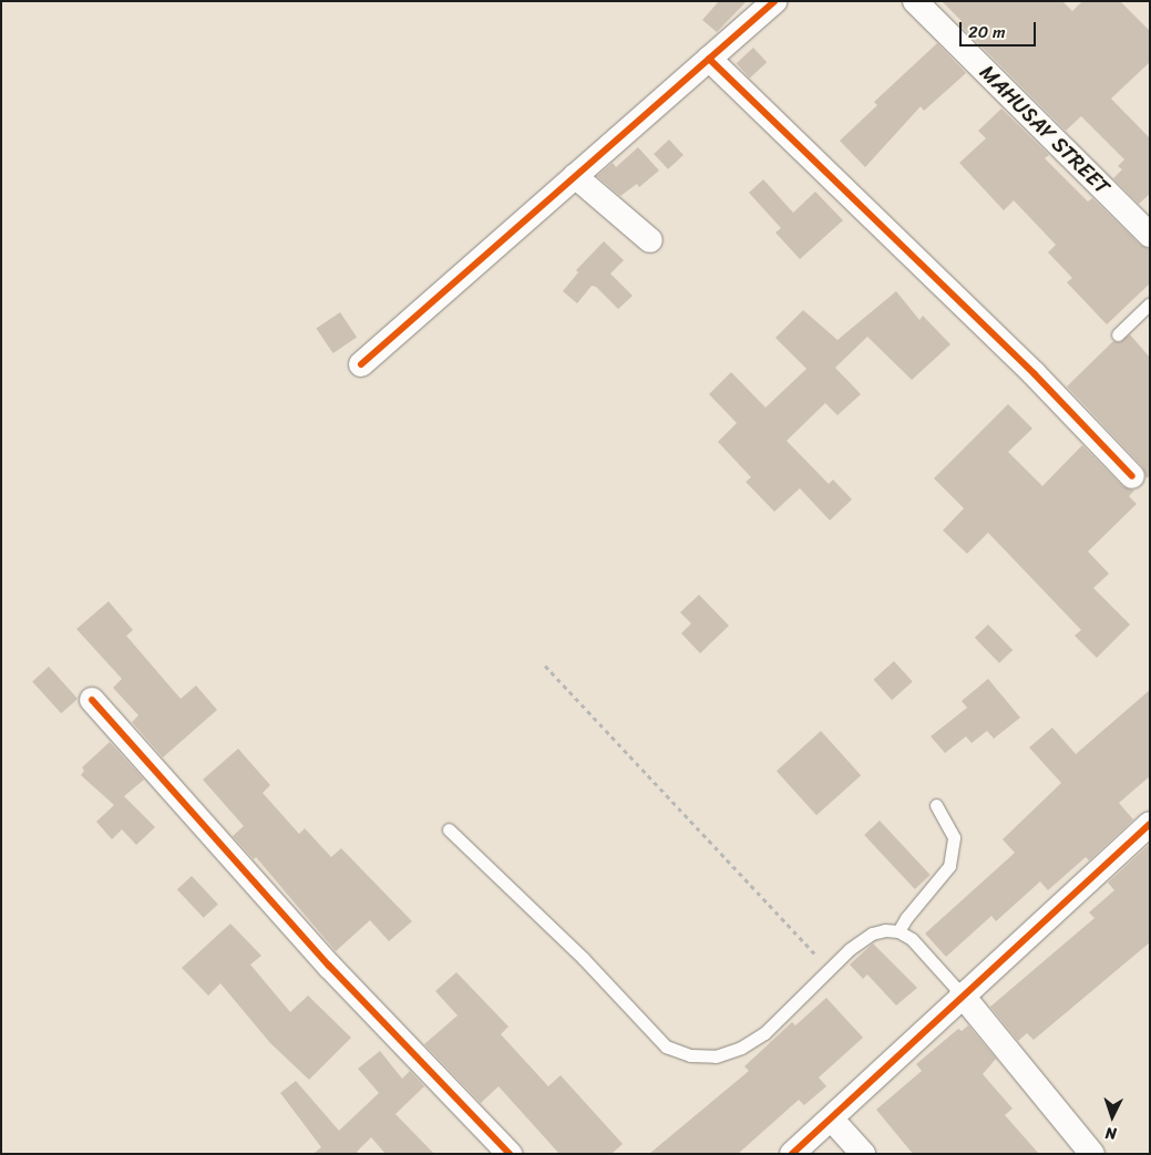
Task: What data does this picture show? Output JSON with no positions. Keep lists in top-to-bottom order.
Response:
{
  "streets": {
    "street": ["MAHUSAY STREET"]
  },
  "scale_bar": "20 m",
  "north": "bottom"
}
